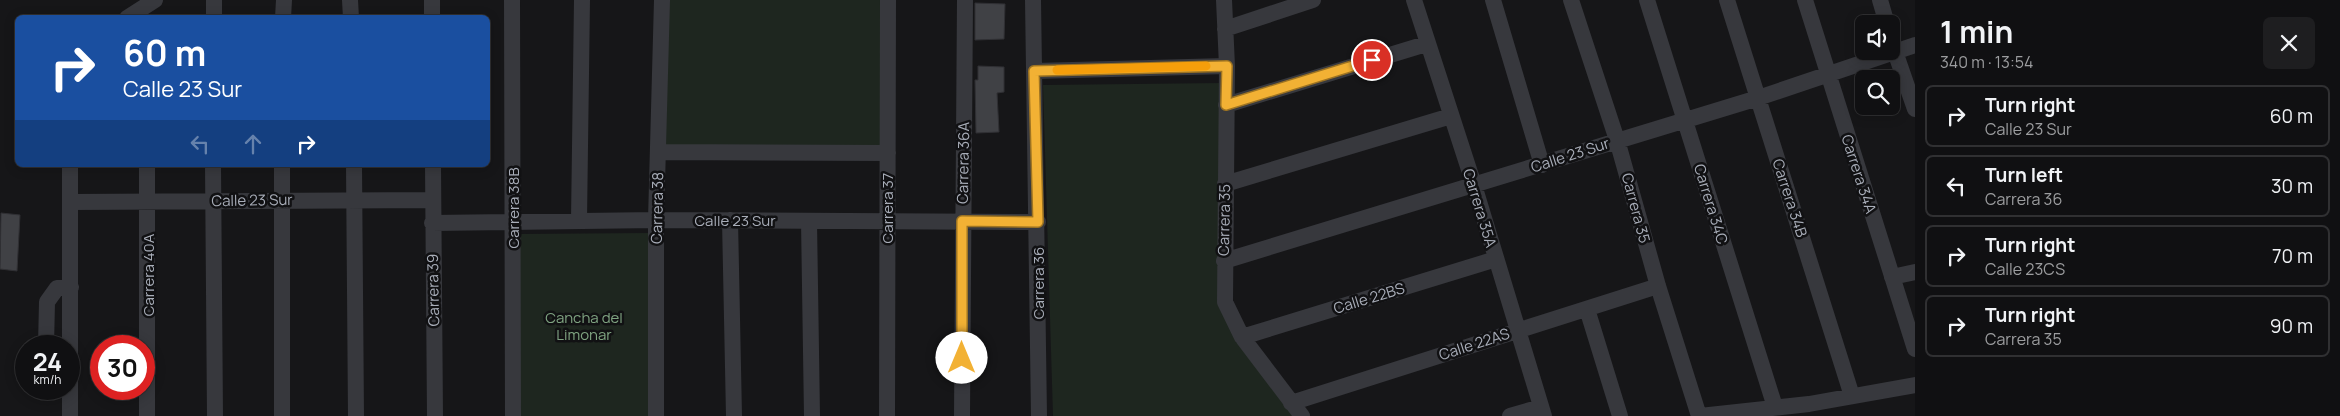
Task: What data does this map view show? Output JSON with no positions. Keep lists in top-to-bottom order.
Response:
{
  "streets": {
    "street": [
      "Calle 23 Sur",
      "Carrera 36A",
      "Carrera 34A",
      "Carrera 34B",
      "Carrera 34C",
      "Carrera 38B",
      "Carrera 38",
      "Carrera 37",
      "Carrera 35A",
      "Carrera 35",
      "Carrera 40A",
      "Carrera 36",
      "Carrera 39",
      "Calle 22BS",
      "Calle 22AS"
    ]
  },
  "crossings": [
    ["Calle 23 Sur", "Carrera 36A"],
    ["Calle 23 Sur", "Carrera 34A"],
    ["Calle 23 Sur", "Carrera 34B"],
    ["Calle 23 Sur", "Carrera 34C"],
    ["Calle 23 Sur", "Carrera 38B"],
    ["Calle 23 Sur", "Carrera 38"],
    ["Calle 23 Sur", "Carrera 37"],
    ["Calle 23 Sur", "Carrera 35A"],
    ["Calle 23 Sur", "Carrera 35"],
    ["Calle 23 Sur", "Carrera 40A"],
    ["Calle 23 Sur", "Carrera 36"],
    ["Calle 23 Sur", "Carrera 39"],
    ["Carrera 35A", "Calle 22BS"],
    ["Carrera 35A", "Calle 22AS"],
    ["Carrera 35", "Calle 22BS"],
    ["Carrera 35", "Calle 22AS"]
  ],
  "parks": ["Cancha del Limonar"],
  "page": {
    "heading": ["1 min", "340 m · 13:54"],
    "turn": ["60 m", "Calle 23 Sur"],
    "list": [
      {
        "name": "Turn right",
        "note": "Calle 23 Sur",
        "value": "60 m"
      },
      {
        "name": "Turn left",
        "note": "Carrera 36",
        "value": "30 m"
      },
      {
        "name": "Turn right",
        "note": "Calle 23CS",
        "value": "70 m"
      },
      {
        "name": "Turn right",
        "note": "Carrera 35",
        "value": "90 m"
      }
    ],
    "speed": "24 km/h",
    "limit": "30"
  }
}
